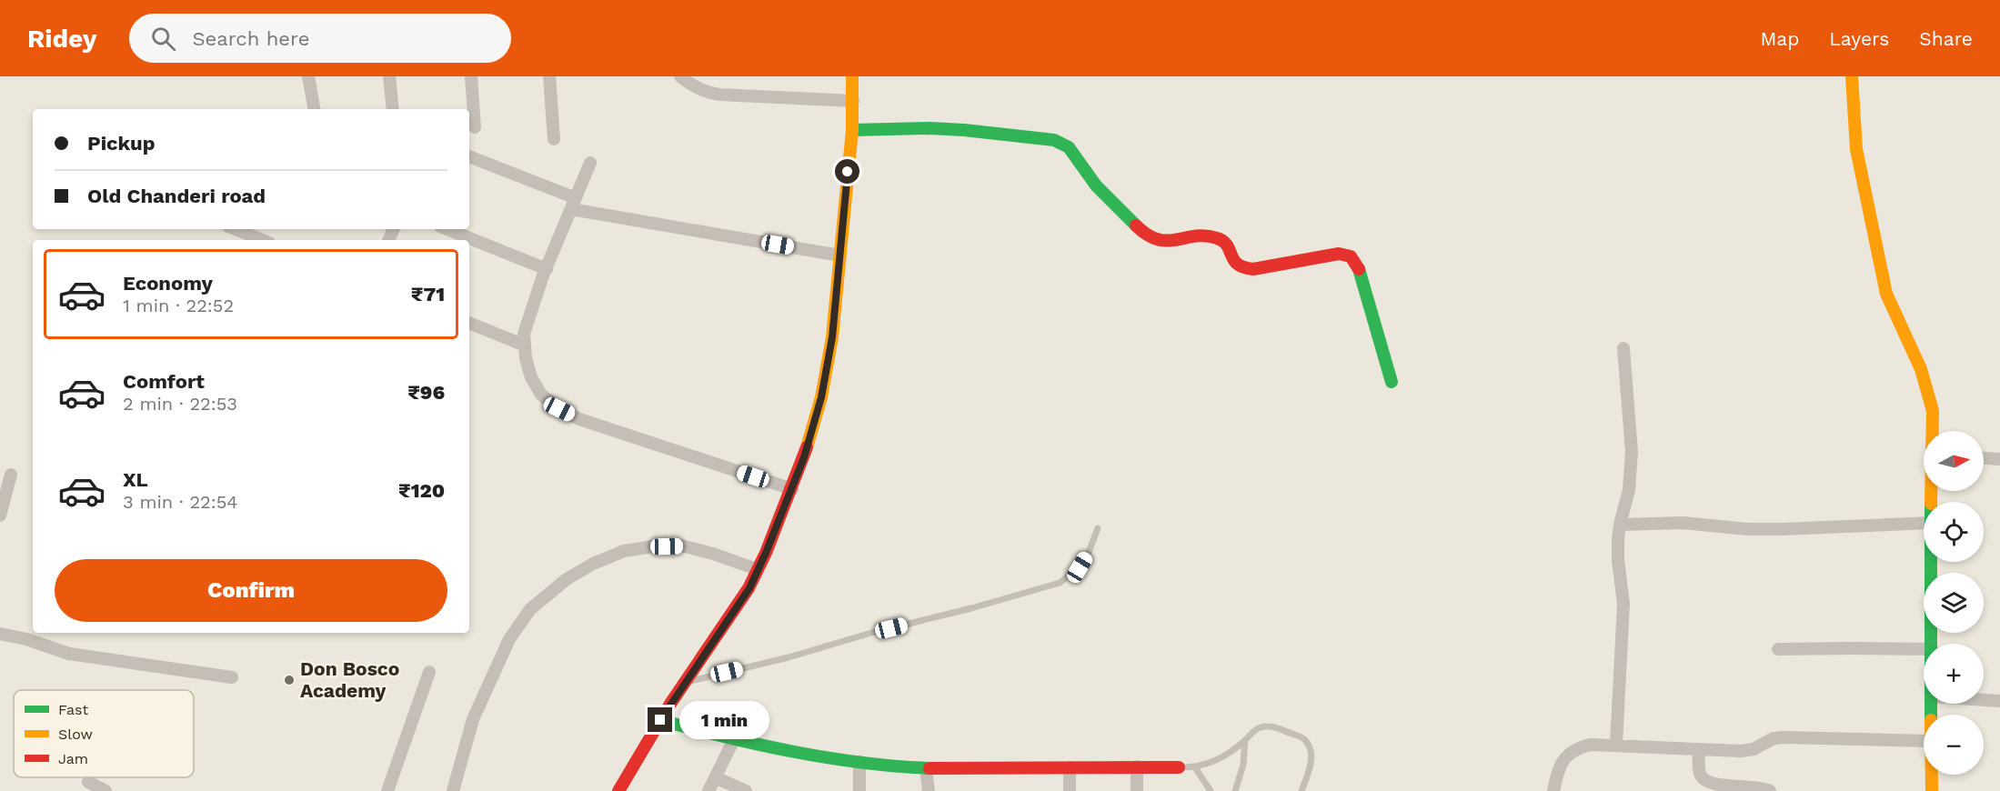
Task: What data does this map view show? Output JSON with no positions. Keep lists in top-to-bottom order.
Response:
{
  "places": ["Don Bosco Academy"],
  "legend": ["Fast", "Slow", "Jam"],
  "north": "right",
  "page": {
    "header": "Ridey",
    "search": "Search here",
    "nav": ["Map", "Layers", "Share"],
    "banner": ["Pickup", "Old Chanderi road"],
    "list": [
      {
        "name": "Economy",
        "note": "1 min · 22:52",
        "value": "₹71"
      },
      {
        "name": "Comfort",
        "note": "2 min · 22:53",
        "value": "₹96"
      },
      {
        "name": "XL",
        "note": "3 min · 22:54",
        "value": "₹120"
      }
    ],
    "map_buttons": ["+", "−"],
    "buttons": "Confirm",
    "bubble": "1 min"
  }
}
